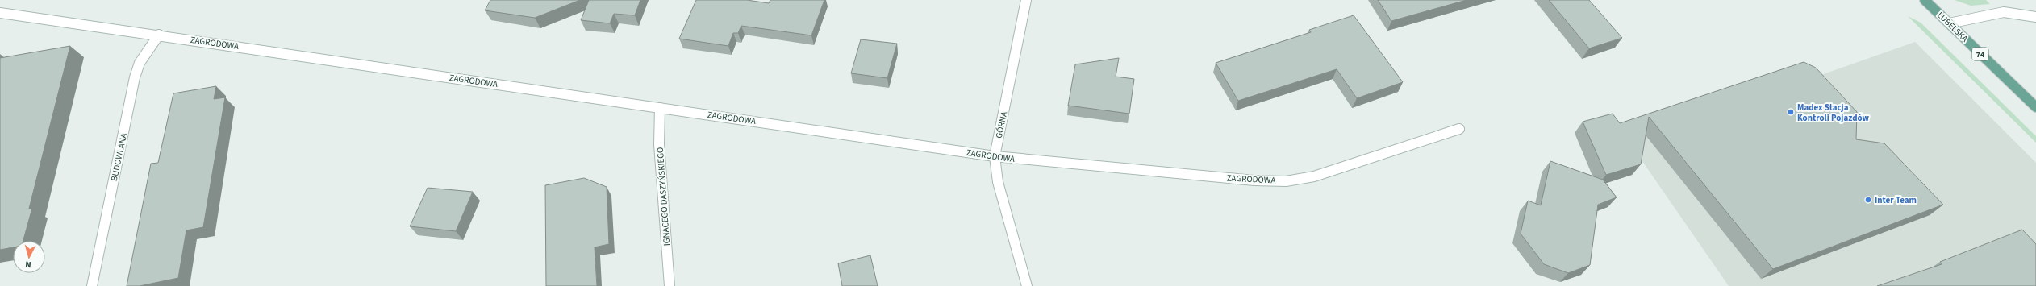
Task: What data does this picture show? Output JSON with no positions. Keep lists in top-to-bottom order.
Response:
{
  "streets": {
    "main road": ["LUBELSKA", "74"],
    "street": [
      "ZAGRODOWA",
      "GÓRNA",
      "BUDOWLANA",
      "IGNACEGO DASZYŃSKIEGO"
    ]
  },
  "crossings": [
    ["ZAGRODOWA", "GÓRNA"],
    ["ZAGRODOWA", "BUDOWLANA"],
    ["ZAGRODOWA", "IGNACEGO DASZYŃSKIEGO"]
  ],
  "places": ["Madex Stacja Kontroli Pojazdów", "Inter Team"],
  "north": "bottom"
}
